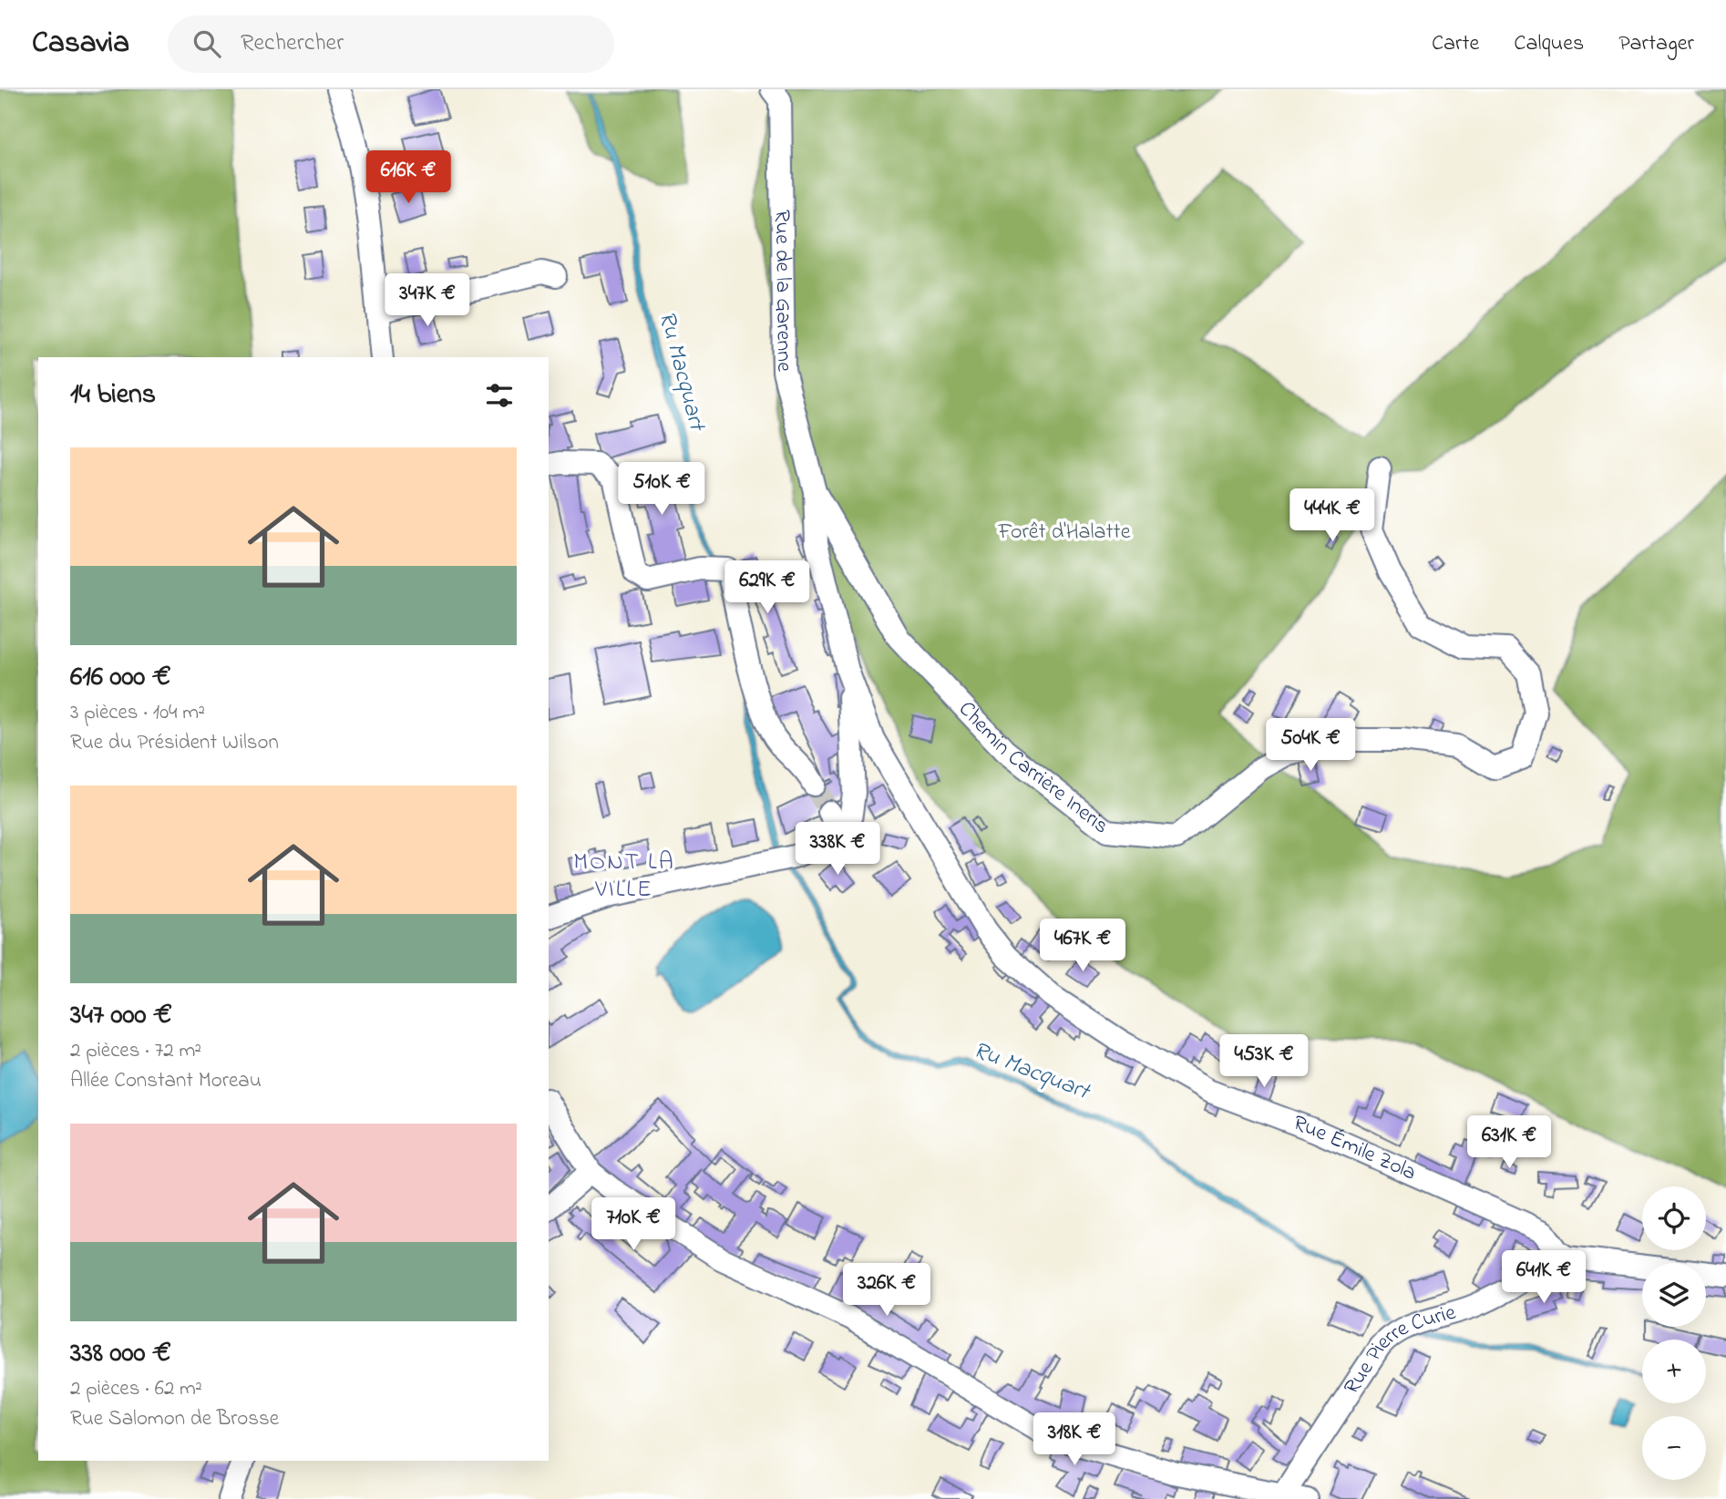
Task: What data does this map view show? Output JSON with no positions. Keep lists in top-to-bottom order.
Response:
{
  "streets": {
    "street": [
      "Rue de la Garenne",
      "Chemin Carrière Ineris",
      "Rue Émile Zola",
      "Rue Pierre Curie"
    ]
  },
  "crossings": [
    ["Rue de la Garenne", "Chemin Carrière Ineris"],
    ["Rue Émile Zola", "Rue Pierre Curie"]
  ],
  "districts": ["MONT LA VILLE"],
  "water": ["Ru Macquart"],
  "parks": ["Forêt d'Halatte"],
  "page": {
    "header": "Casavia",
    "search": "Rechercher",
    "nav": ["Carte", "Calques", "Partager"],
    "price": [
      "616K €",
      "347K €",
      "510K €",
      "444K €",
      "629K €",
      "504K €",
      "338K €",
      "467K €",
      "453K €",
      "631K €",
      "710K €",
      "641K €",
      "326K €",
      "318K €"
    ],
    "heading": "14 biens",
    "list": [
      {
        "name": "616 000 €",
        "note": "3 pièces · 104 m² · Rue du Président Wilson"
      },
      {
        "name": "347 000 €",
        "note": "2 pièces · 72 m² · Allée Constant Moreau"
      },
      {
        "name": "338 000 €",
        "note": "2 pièces · 62 m² · Rue Salomon de Brosse"
      }
    ],
    "map_buttons": ["+", "−"]
  }
}
